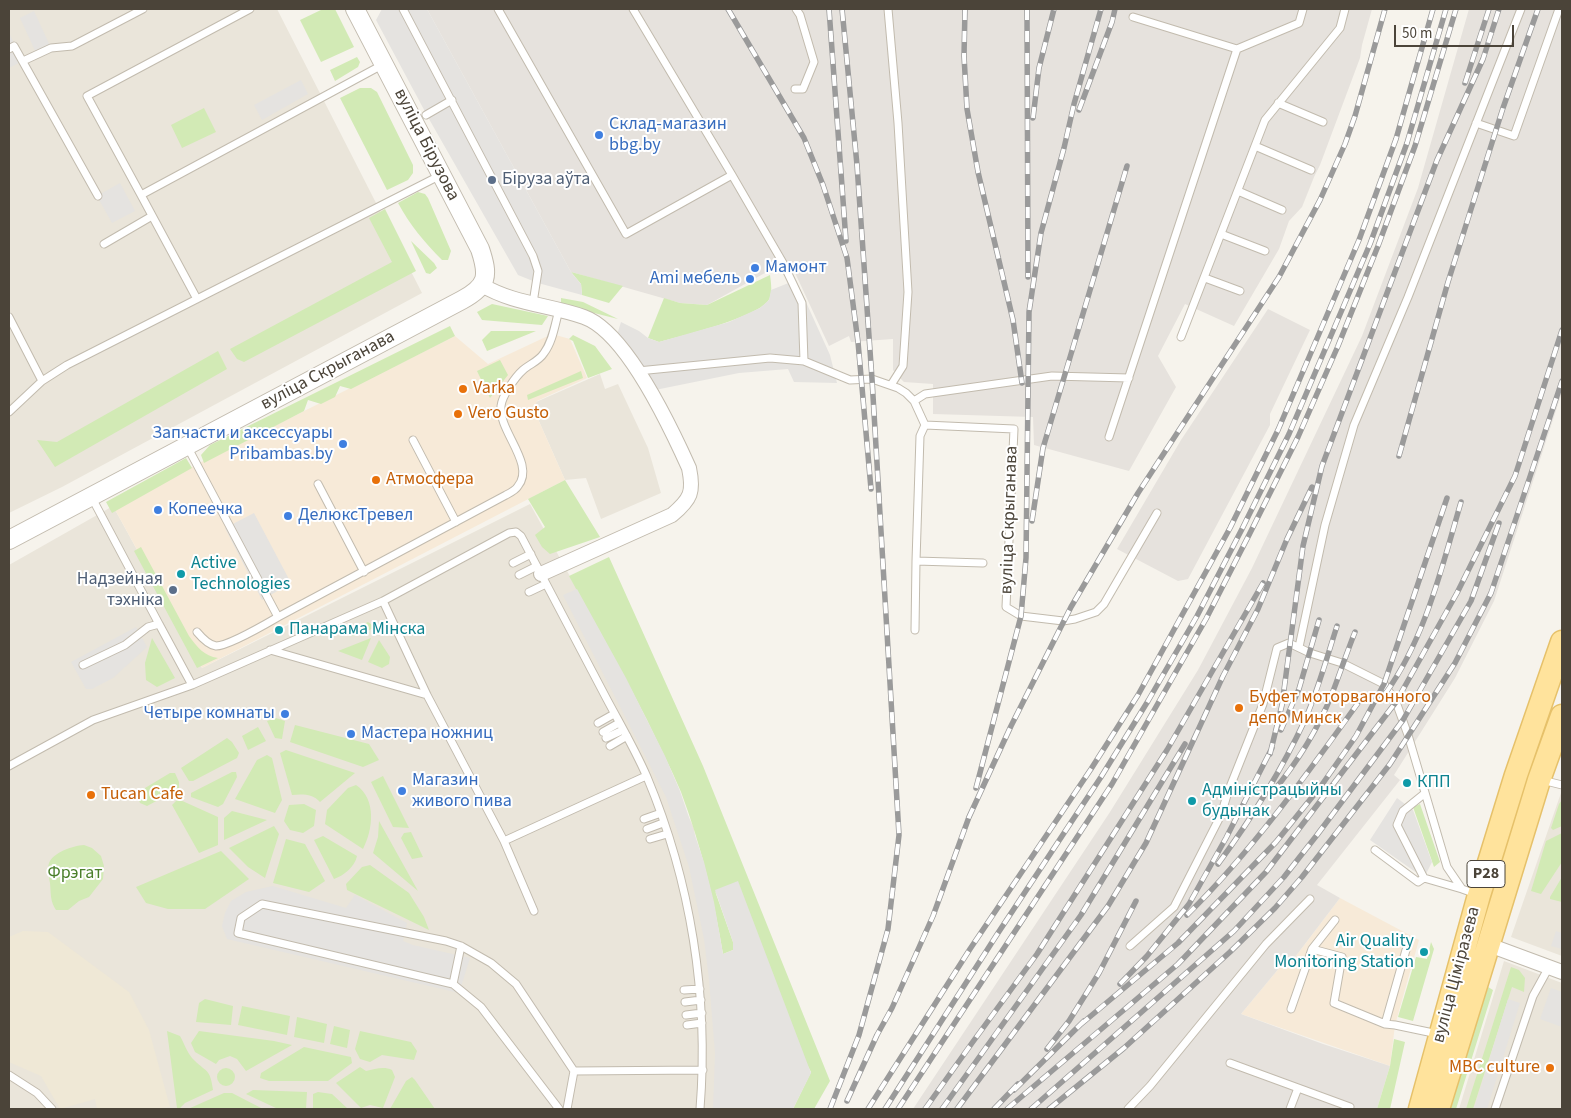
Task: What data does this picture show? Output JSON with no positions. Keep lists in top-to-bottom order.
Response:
{
  "streets": {
    "main road": ["Р28", "вуліца Ціміразева"],
    "street": ["вуліца Бірузова", "вуліца Скрыганава"]
  },
  "crossings": [
    ["вуліца Бірузова", "вуліца Скрыганава"]
  ],
  "parks": ["Фрэгат"],
  "places": [
    "Склад-магазин bbg.by",
    "Біруза аўта",
    "Мамонт",
    "Ami мебель",
    "Varka",
    "Vero Gusto",
    "Запчасти и аксессуары Pribambas.by",
    "Атмосфера",
    "Копеечка",
    "ДелюксТревел",
    "Active Technologies",
    "Надзейная тэхніка",
    "Панарама Мінска",
    "Буфет моторвагонного депо Минск",
    "Четыре комнаты",
    "Мастера ножниц",
    "КПП",
    "Магазин живого пива",
    "Tucan Cafe",
    "Адміністрацыйны будынак",
    "Air Quality Monitoring Station",
    "MBC culture"
  ],
  "scale_bar": "50 m"
}
